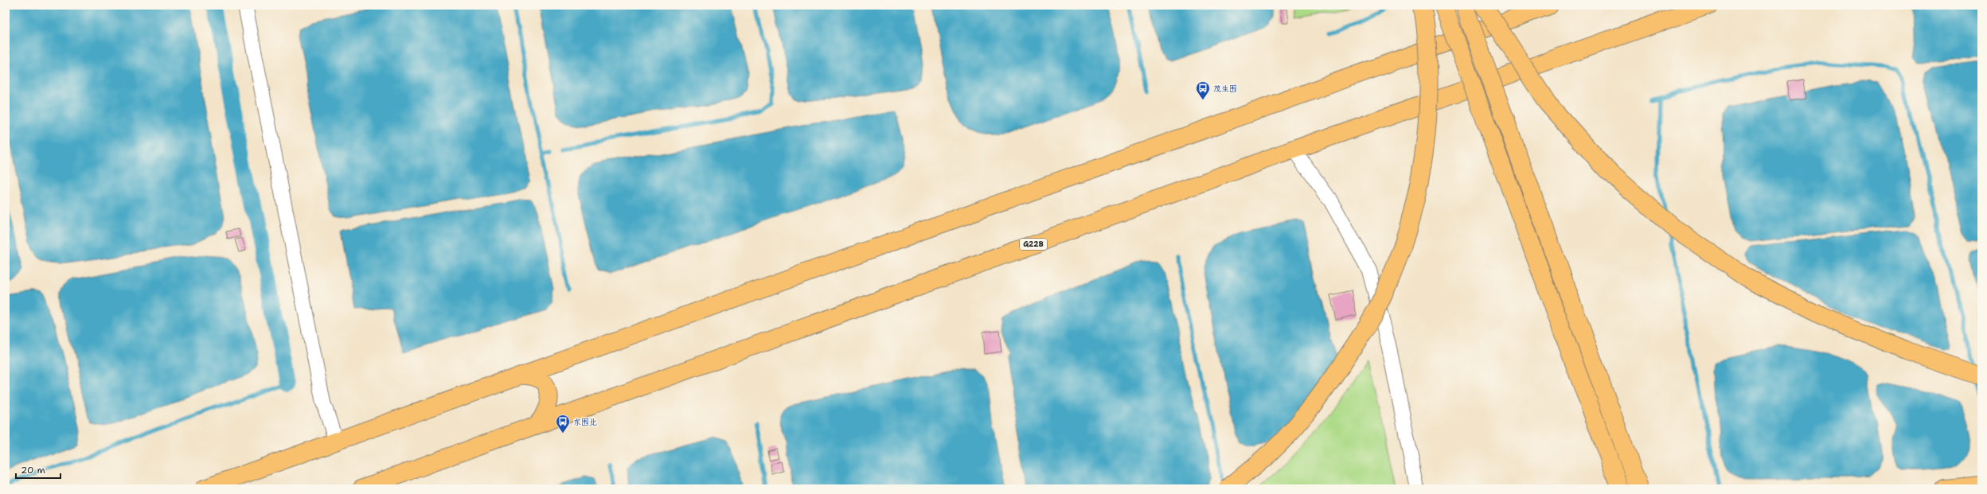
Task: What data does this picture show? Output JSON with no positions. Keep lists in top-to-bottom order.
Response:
{
  "streets": {
    "highway": ["G228"]
  },
  "places": {
    "bus stop": ["茂生围", "东围北"]
  },
  "scale_bar": "20 m"
}
